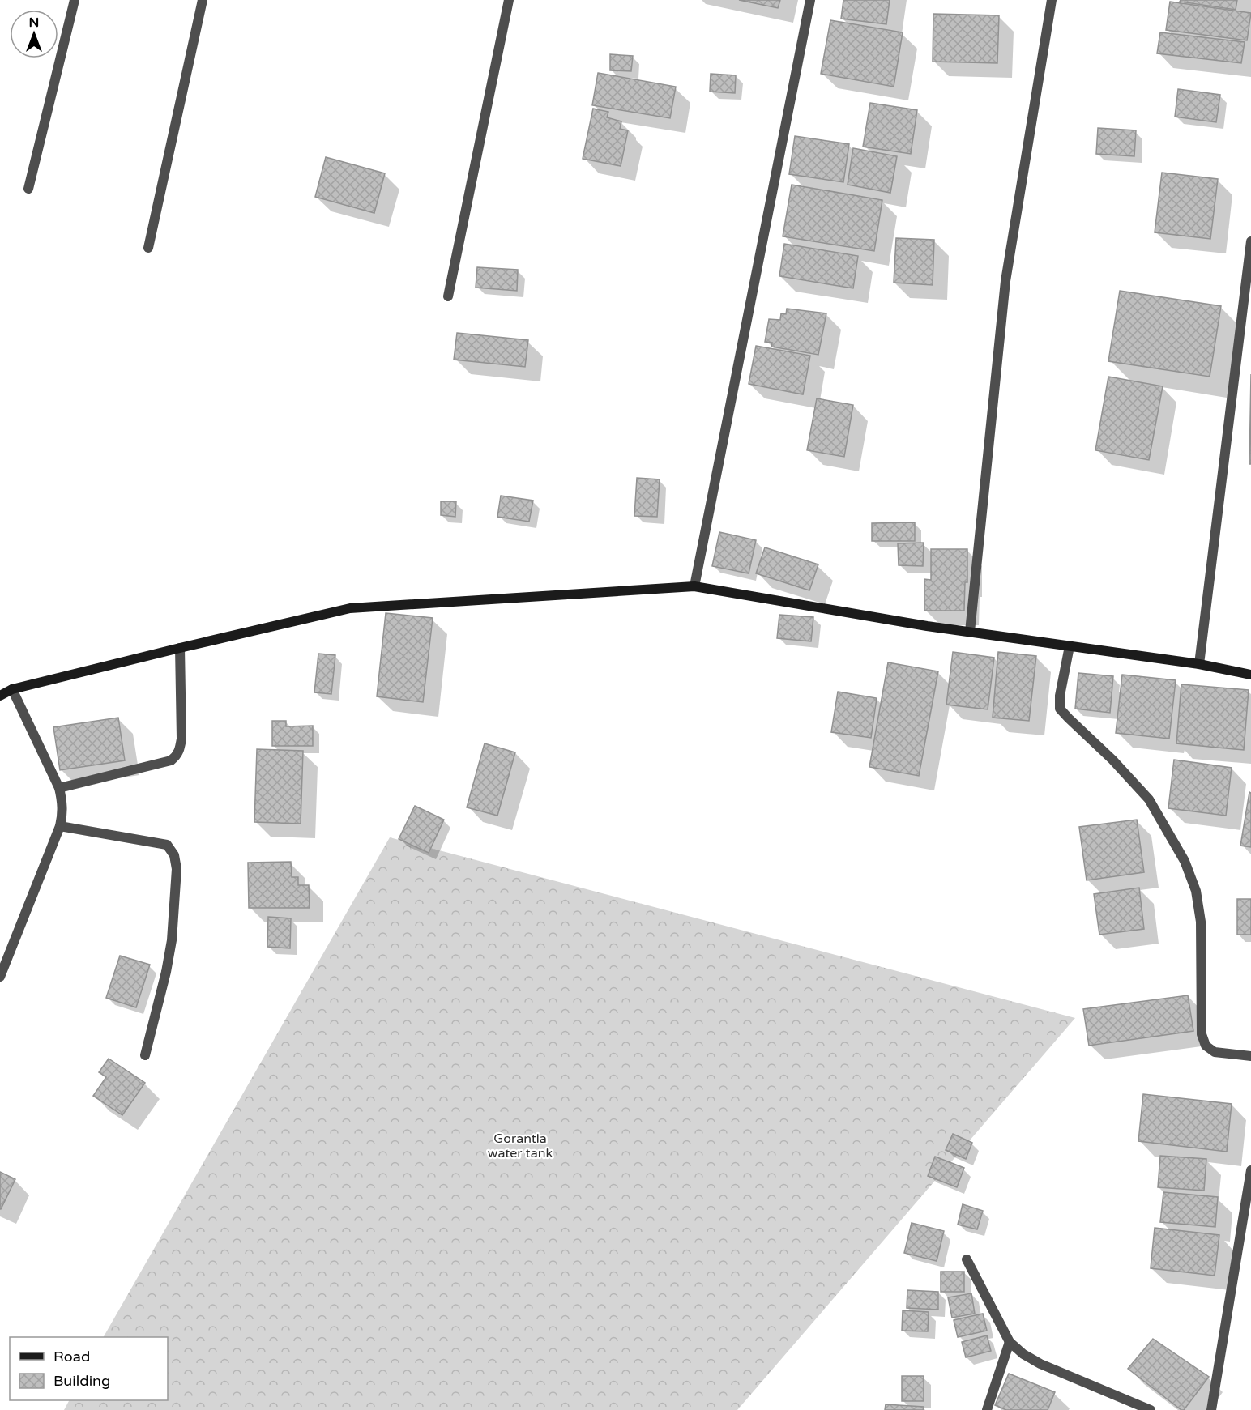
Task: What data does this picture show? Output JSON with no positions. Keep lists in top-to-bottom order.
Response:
{
  "parks": ["Gorantla water tank"],
  "legend": ["Road", "Building"],
  "north": "top"
}
